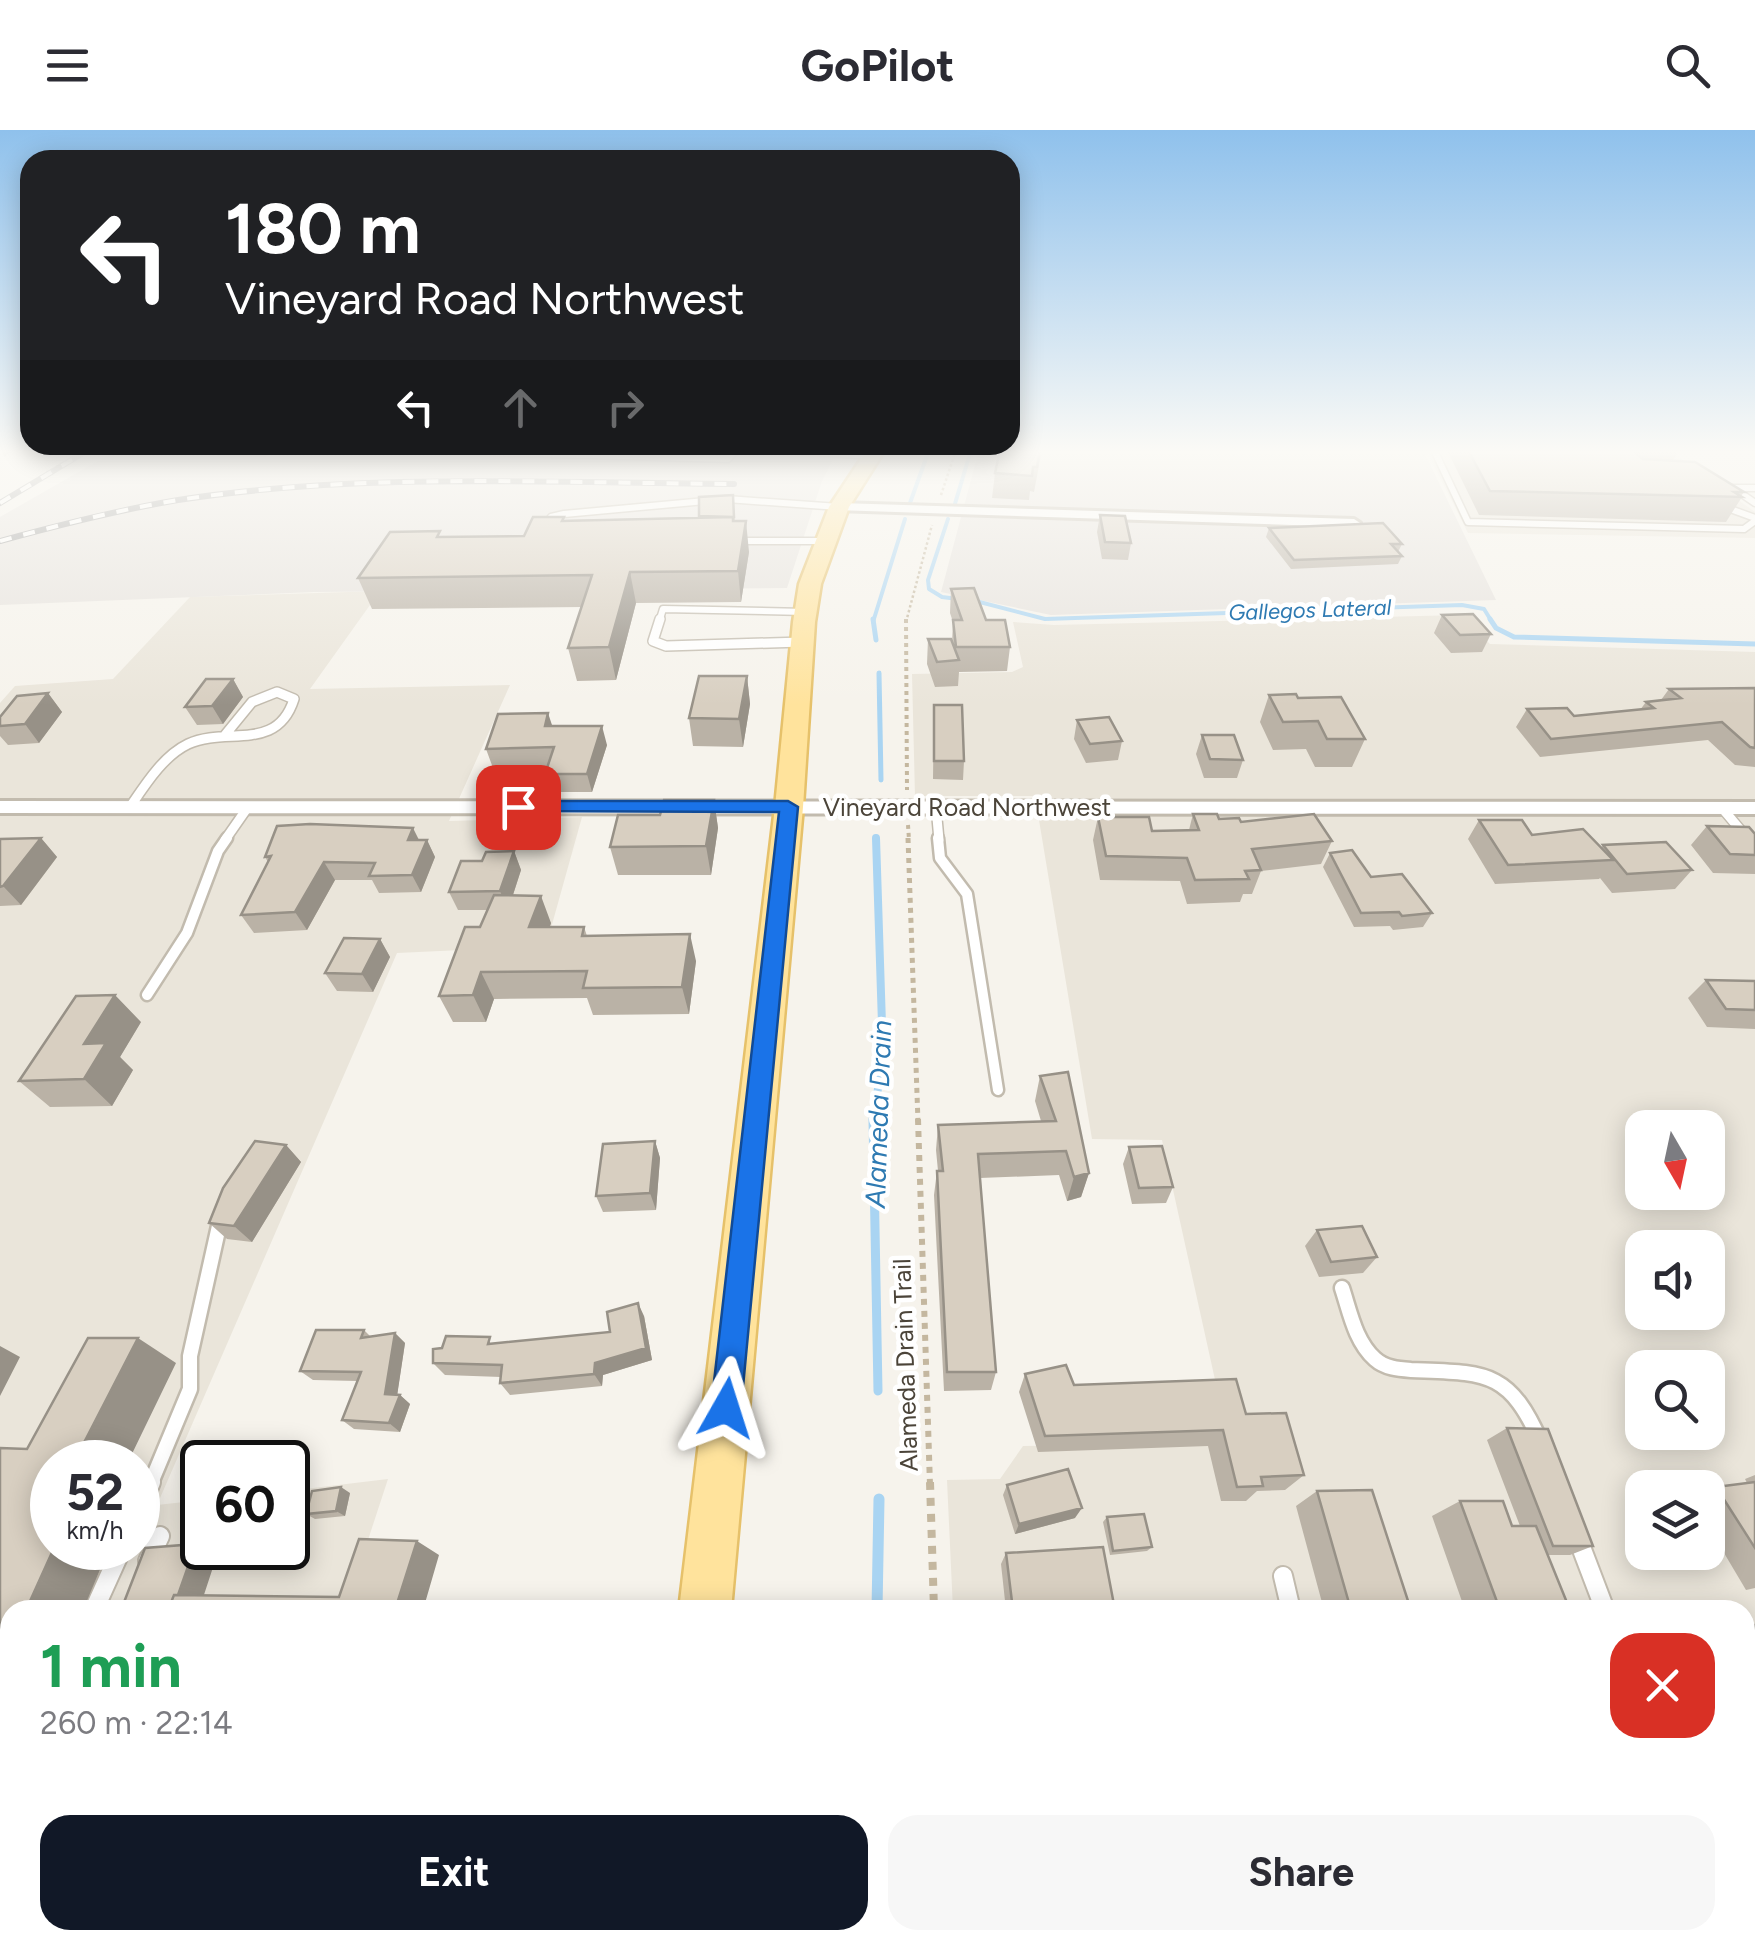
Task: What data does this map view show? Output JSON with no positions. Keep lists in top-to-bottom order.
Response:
{
  "streets": {
    "street": ["Vineyard Road Northwest"],
    "path": ["Alameda Drain Trail"]
  },
  "water": ["Gallegos Lateral", "Alameda Drain"],
  "north": "bottom",
  "page": {
    "header": "GoPilot",
    "turn": ["180 m", "Vineyard Road Northwest"],
    "speed": "52 km/h",
    "limit": "60",
    "heading": ["1 min", "260 m · 22:14"],
    "buttons": ["Exit", "Share"]
  }
}
